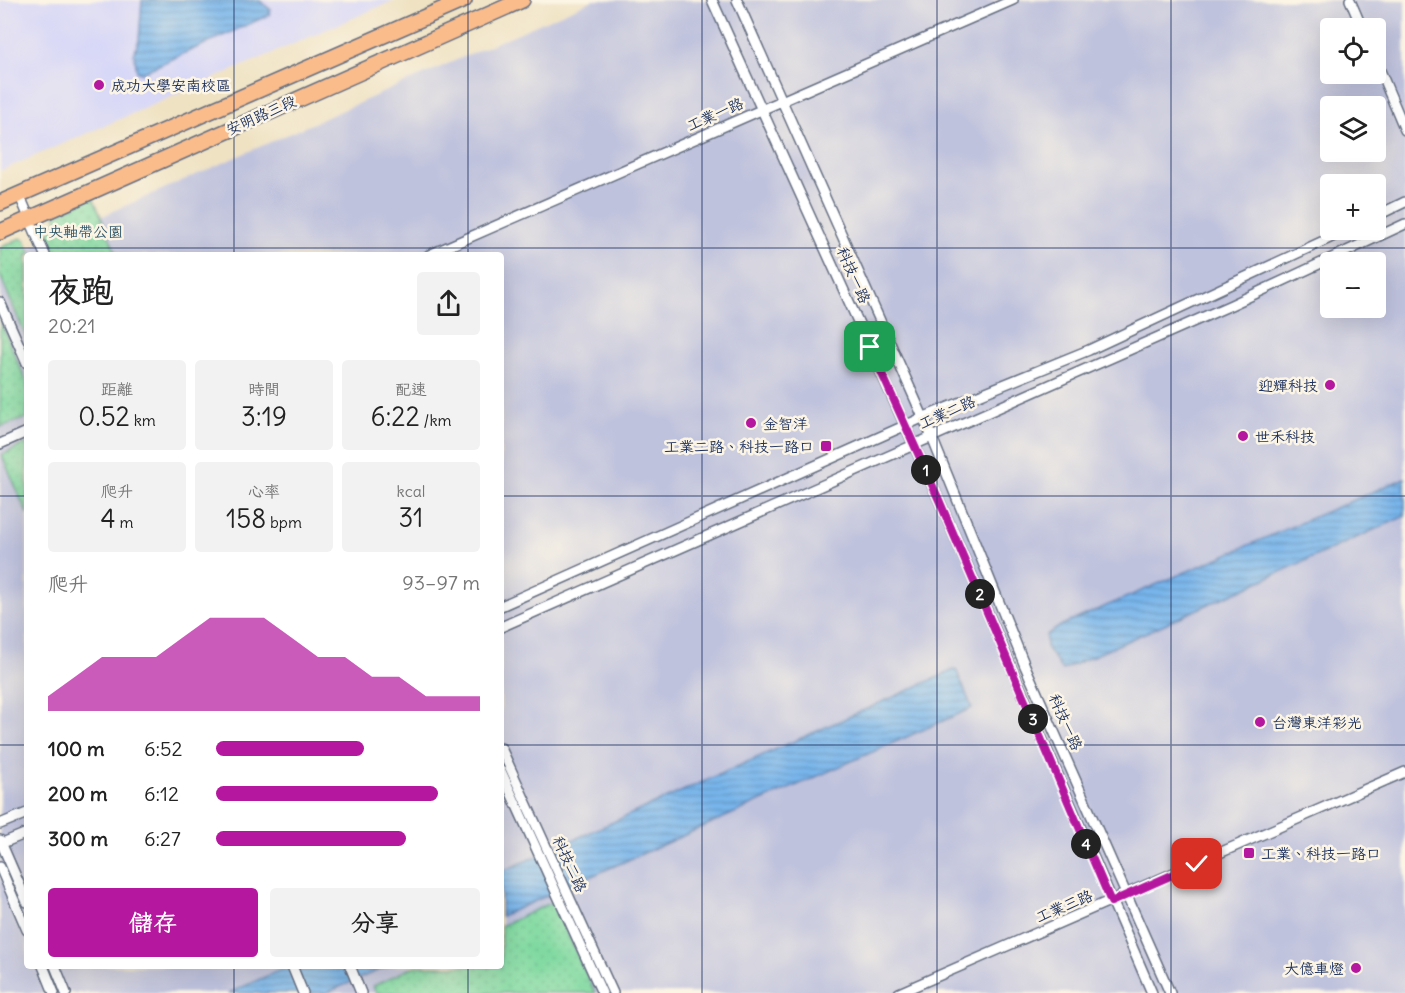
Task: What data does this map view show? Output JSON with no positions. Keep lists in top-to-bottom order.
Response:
{
  "streets": {
    "main road": ["安明路三段"],
    "street": [
      "工業一路",
      "科技一路",
      "工業二路",
      "科技二路",
      "工業三路"
    ]
  },
  "crossings": [
    ["工業一路", "科技一路"],
    ["科技一路", "工業二路"],
    ["科技一路", "工業三路"]
  ],
  "parks": ["中央軸帶公園"],
  "places": {
    "other": [
      "成功大學安南校區",
      "迎輝科技",
      "金智洋",
      "世禾科技",
      "台灣東洋彩光",
      "大億車燈"
    ],
    "transit": ["工業二路、科技一路口", "工業、科技一路口"]
  },
  "page": {
    "map_buttons": ["+", "−"],
    "heading": ["夜跑", "20:21"],
    "stats": [
      ["距離", "0.52 km"],
      ["時間", "3:19"],
      ["配速", "6:22 /km"],
      ["爬升", "4 m"],
      ["心率", "158 bpm"],
      ["kcal", "31"]
    ],
    "pins": [
      "1",
      "2",
      "3",
      "4"
    ],
    "chart": ["爬升", "93–97 m"],
    "list": [
      {
        "name": "100 m",
        "note": "6:52"
      },
      {
        "name": "200 m",
        "note": "6:12"
      },
      {
        "name": "300 m",
        "note": "6:27"
      }
    ],
    "buttons": ["儲存", "分享"]
  }
}
